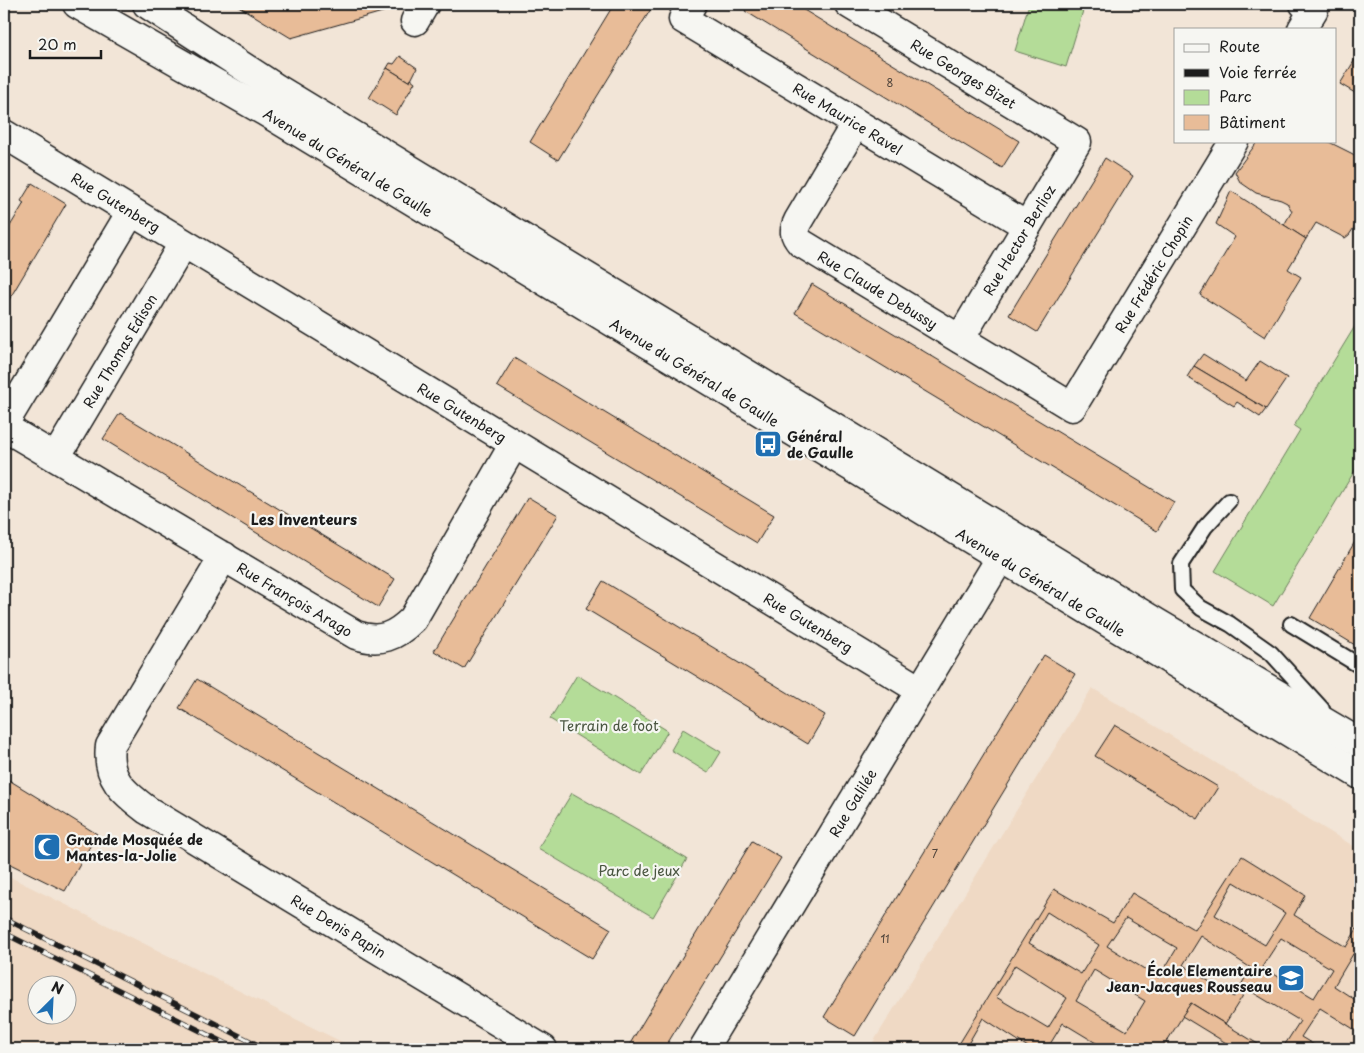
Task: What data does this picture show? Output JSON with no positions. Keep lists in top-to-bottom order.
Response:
{
  "streets": {
    "street": [
      "Rue Georges Bizet",
      "Rue Maurice Ravel",
      "Avenue du Général de Gaulle",
      "Rue Gutenberg",
      "Rue Hector Berlioz",
      "Rue Frédéric Chopin",
      "Rue Claude Debussy",
      "Rue Thomas Edison",
      "Rue François Arago",
      "Rue Galilée",
      "Rue Denis Papin"
    ]
  },
  "crossings": [
    ["Rue Georges Bizet", "Rue Hector Berlioz"],
    ["Rue Maurice Ravel", "Rue Hector Berlioz"],
    ["Rue Maurice Ravel", "Rue Claude Debussy"],
    ["Avenue du Général de Gaulle", "Rue Galilée"],
    ["Rue Gutenberg", "Rue Thomas Edison"],
    ["Rue Gutenberg", "Rue François Arago"],
    ["Rue Gutenberg", "Rue Galilée"],
    ["Rue Hector Berlioz", "Rue Claude Debussy"],
    ["Rue Frédéric Chopin", "Rue Claude Debussy"],
    ["Rue Thomas Edison", "Rue François Arago"],
    ["Rue François Arago", "Rue Denis Papin"]
  ],
  "districts": ["Les Inventeurs"],
  "parks": ["Terrain de foot", "Parc de jeux"],
  "places": {
    "bus stop": ["Général de Gaulle"],
    "mosque": ["Grande Mosquée de Mantes-la-Jolie"],
    "school or university": ["École Elementaire Jean-Jacques Rousseau"]
  },
  "house_numbers": ["8", "7", "11"],
  "legend": [
    "Route",
    "Voie ferrée",
    "Parc",
    "Bâtiment"
  ],
  "scale_bar": "20 m",
  "north": "top right"
}
